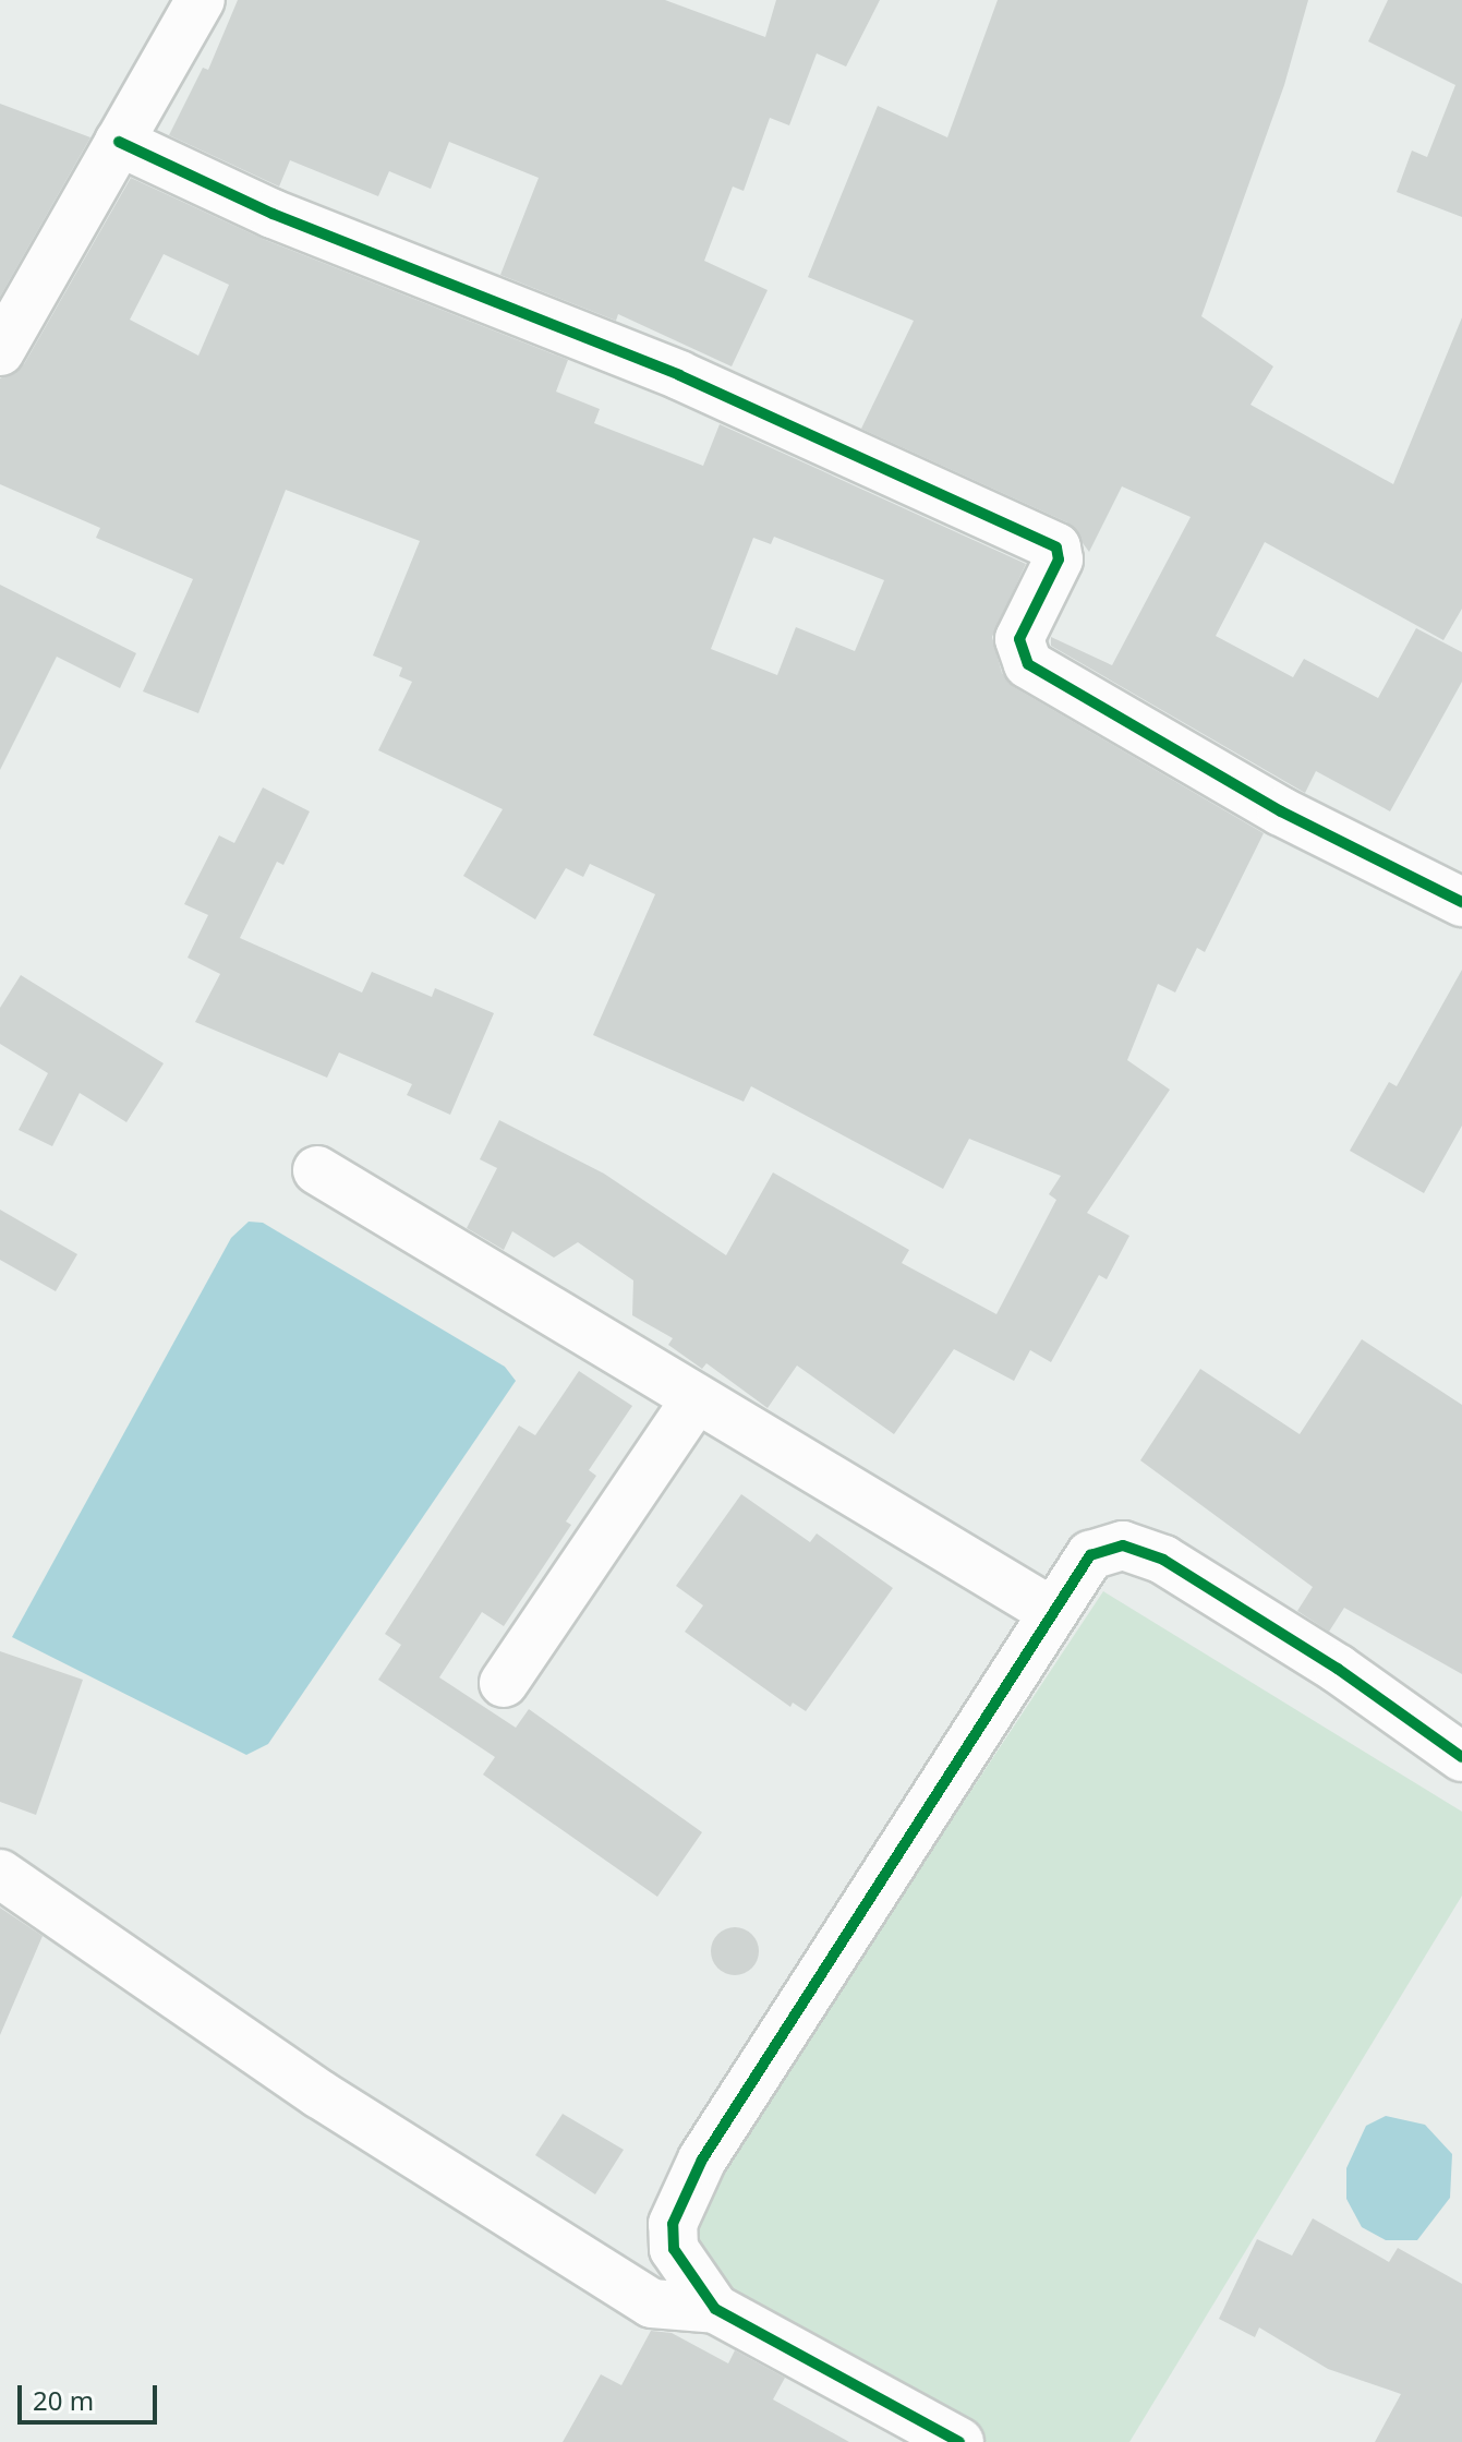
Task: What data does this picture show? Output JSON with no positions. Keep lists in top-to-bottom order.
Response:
{
  "scale_bar": "20 m"
}
